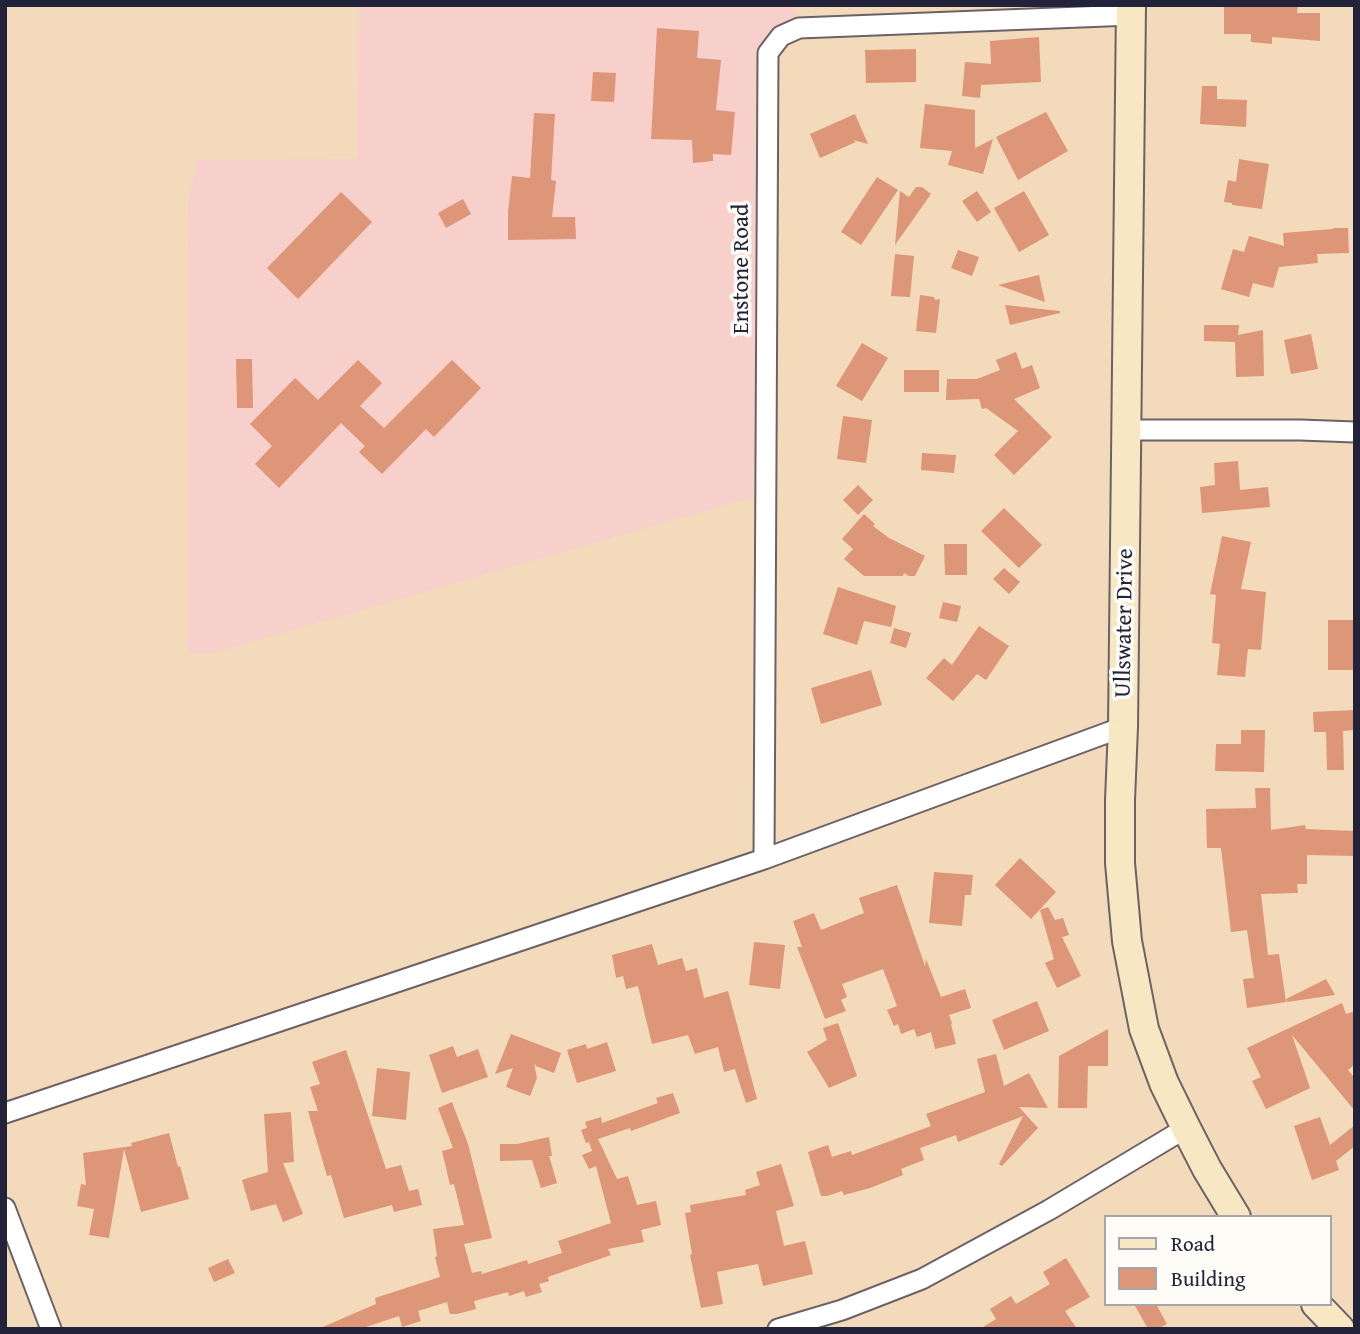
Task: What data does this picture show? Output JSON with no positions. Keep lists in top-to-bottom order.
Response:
{
  "streets": {
    "street": ["Enstone Road", "Ullswater Drive"]
  },
  "crossings": [
    ["Enstone Road", "Ullswater Drive"]
  ],
  "legend": ["Road", "Building"]
}
